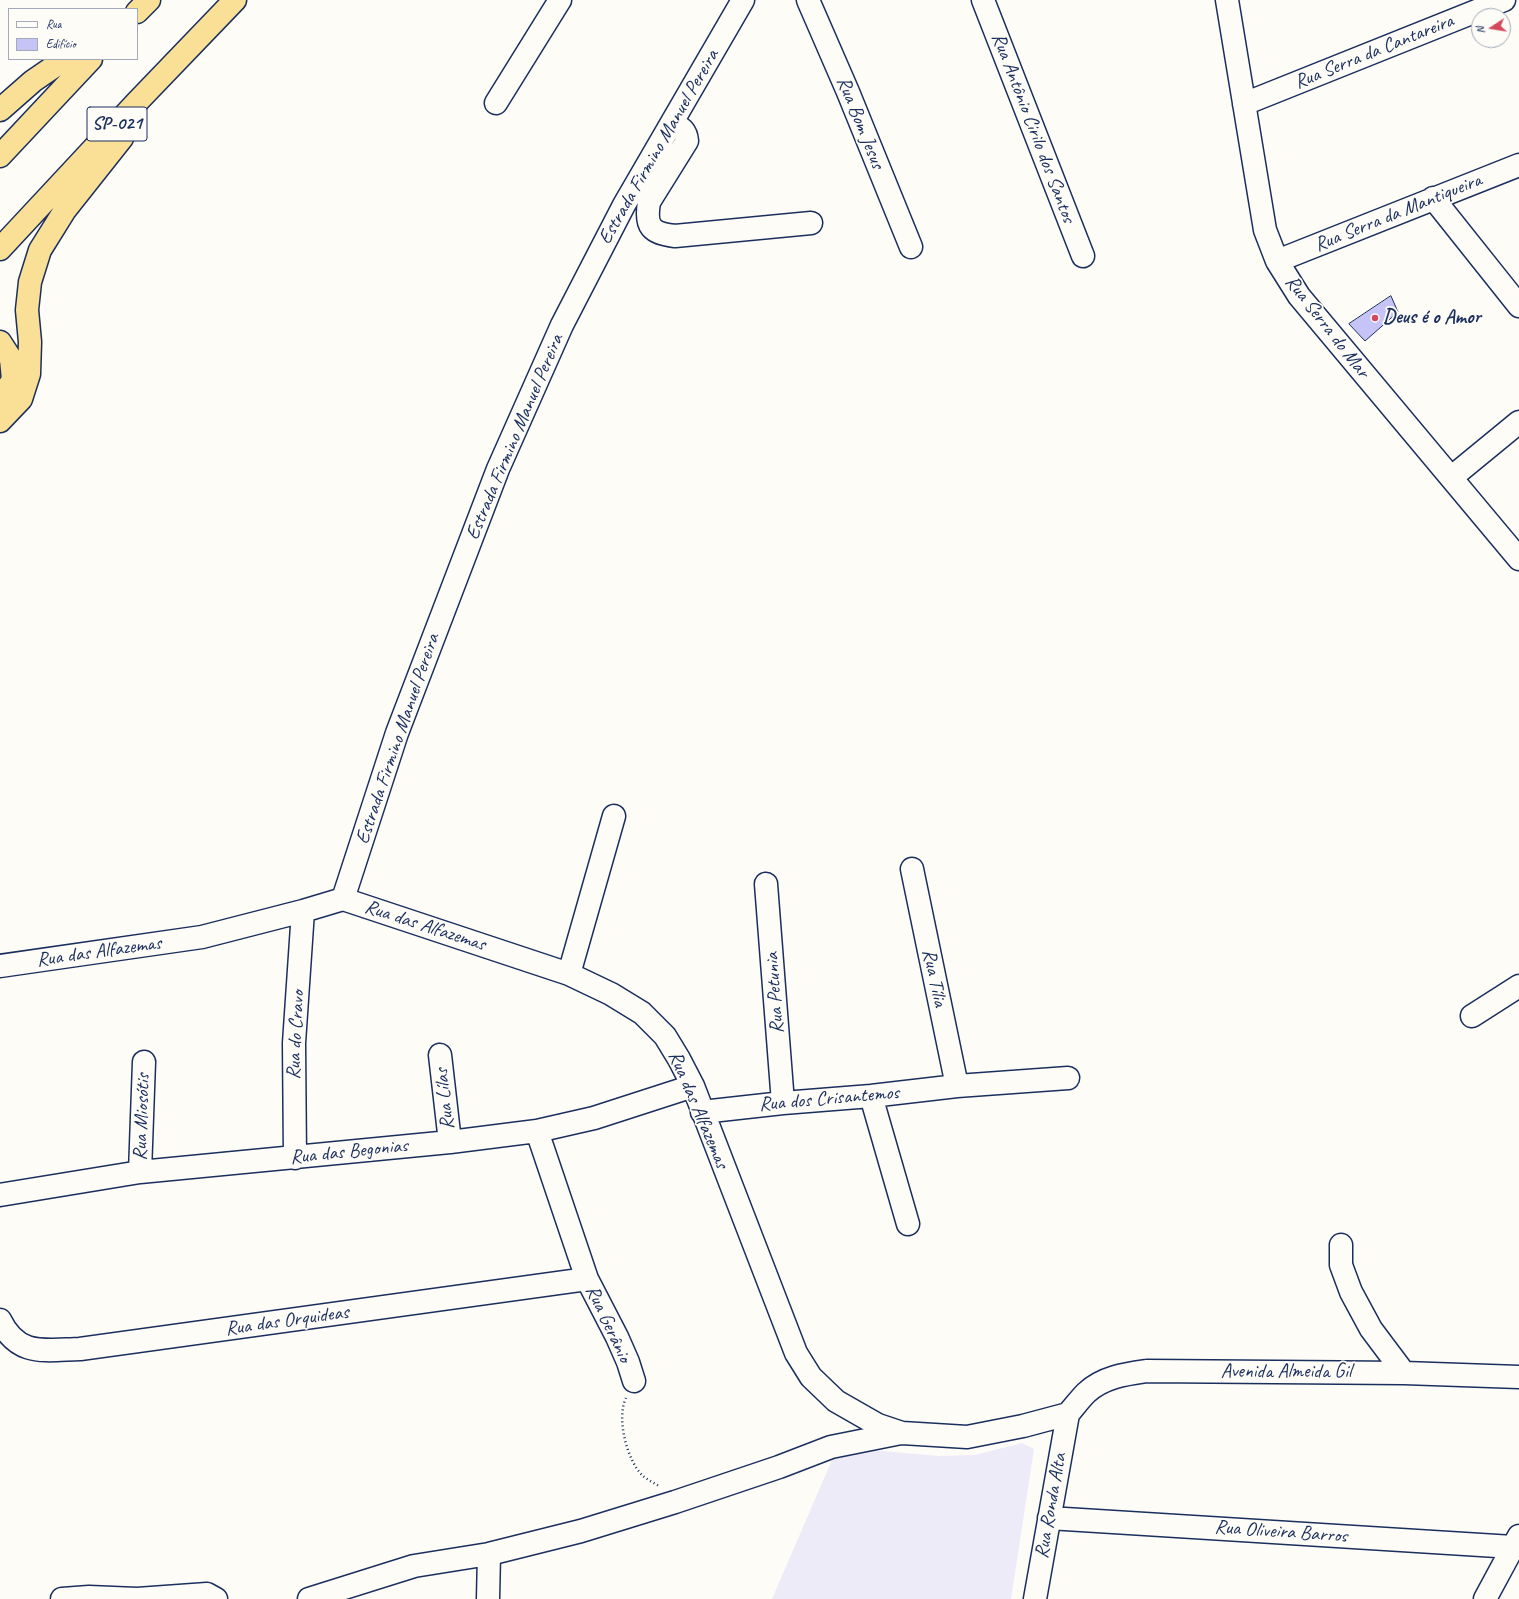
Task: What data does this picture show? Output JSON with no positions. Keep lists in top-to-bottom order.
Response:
{
  "streets": {
    "highway": ["SP-021"],
    "street": [
      "Rua Serra da Cantareira",
      "Rua Bom Jesus",
      "Rua Antônio Cirilo dos Santos",
      "Estrada Firmino Manuel Pereira",
      "Rua Serra da Mantiqueira",
      "Rua Serra do Mar",
      "Rua das Alfazemas",
      "Rua Tília",
      "Rua Petunia",
      "Rua do Cravo",
      "Rua Lílas",
      "Rua dos Crisantemos",
      "Rua Miosótis",
      "Rua das Begonias",
      "Rua das Orquideas",
      "Rua Gerânio",
      "Avenida Almeida Gil",
      "Rua Ronda Alta",
      "Rua Oliveira Barros"
    ]
  },
  "crossings": [
    ["Rua Serra da Cantareira", "Rua Serra do Mar"],
    ["Estrada Firmino Manuel Pereira", "Rua das Alfazemas"],
    ["Rua Serra da Mantiqueira", "Rua Serra do Mar"],
    ["Rua das Alfazemas", "Rua do Cravo"],
    ["Rua das Alfazemas", "Rua dos Crisantemos"],
    ["Rua das Alfazemas", "Rua das Begonias"],
    ["Rua das Alfazemas", "Avenida Almeida Gil"],
    ["Rua das Alfazemas", "Rua Ronda Alta"],
    ["Rua Tília", "Rua dos Crisantemos"],
    ["Rua Petunia", "Rua dos Crisantemos"],
    ["Rua do Cravo", "Rua das Begonias"],
    ["Rua Lílas", "Rua das Begonias"],
    ["Rua Miosótis", "Rua das Begonias"],
    ["Rua das Begonias", "Rua Gerânio"],
    ["Rua das Orquideas", "Rua Gerânio"],
    ["Avenida Almeida Gil", "Rua Ronda Alta"],
    ["Rua Ronda Alta", "Rua Oliveira Barros"]
  ],
  "places": ["Deus é o Amor"],
  "legend": ["Rua", "Edifício"],
  "north": "left"
}
